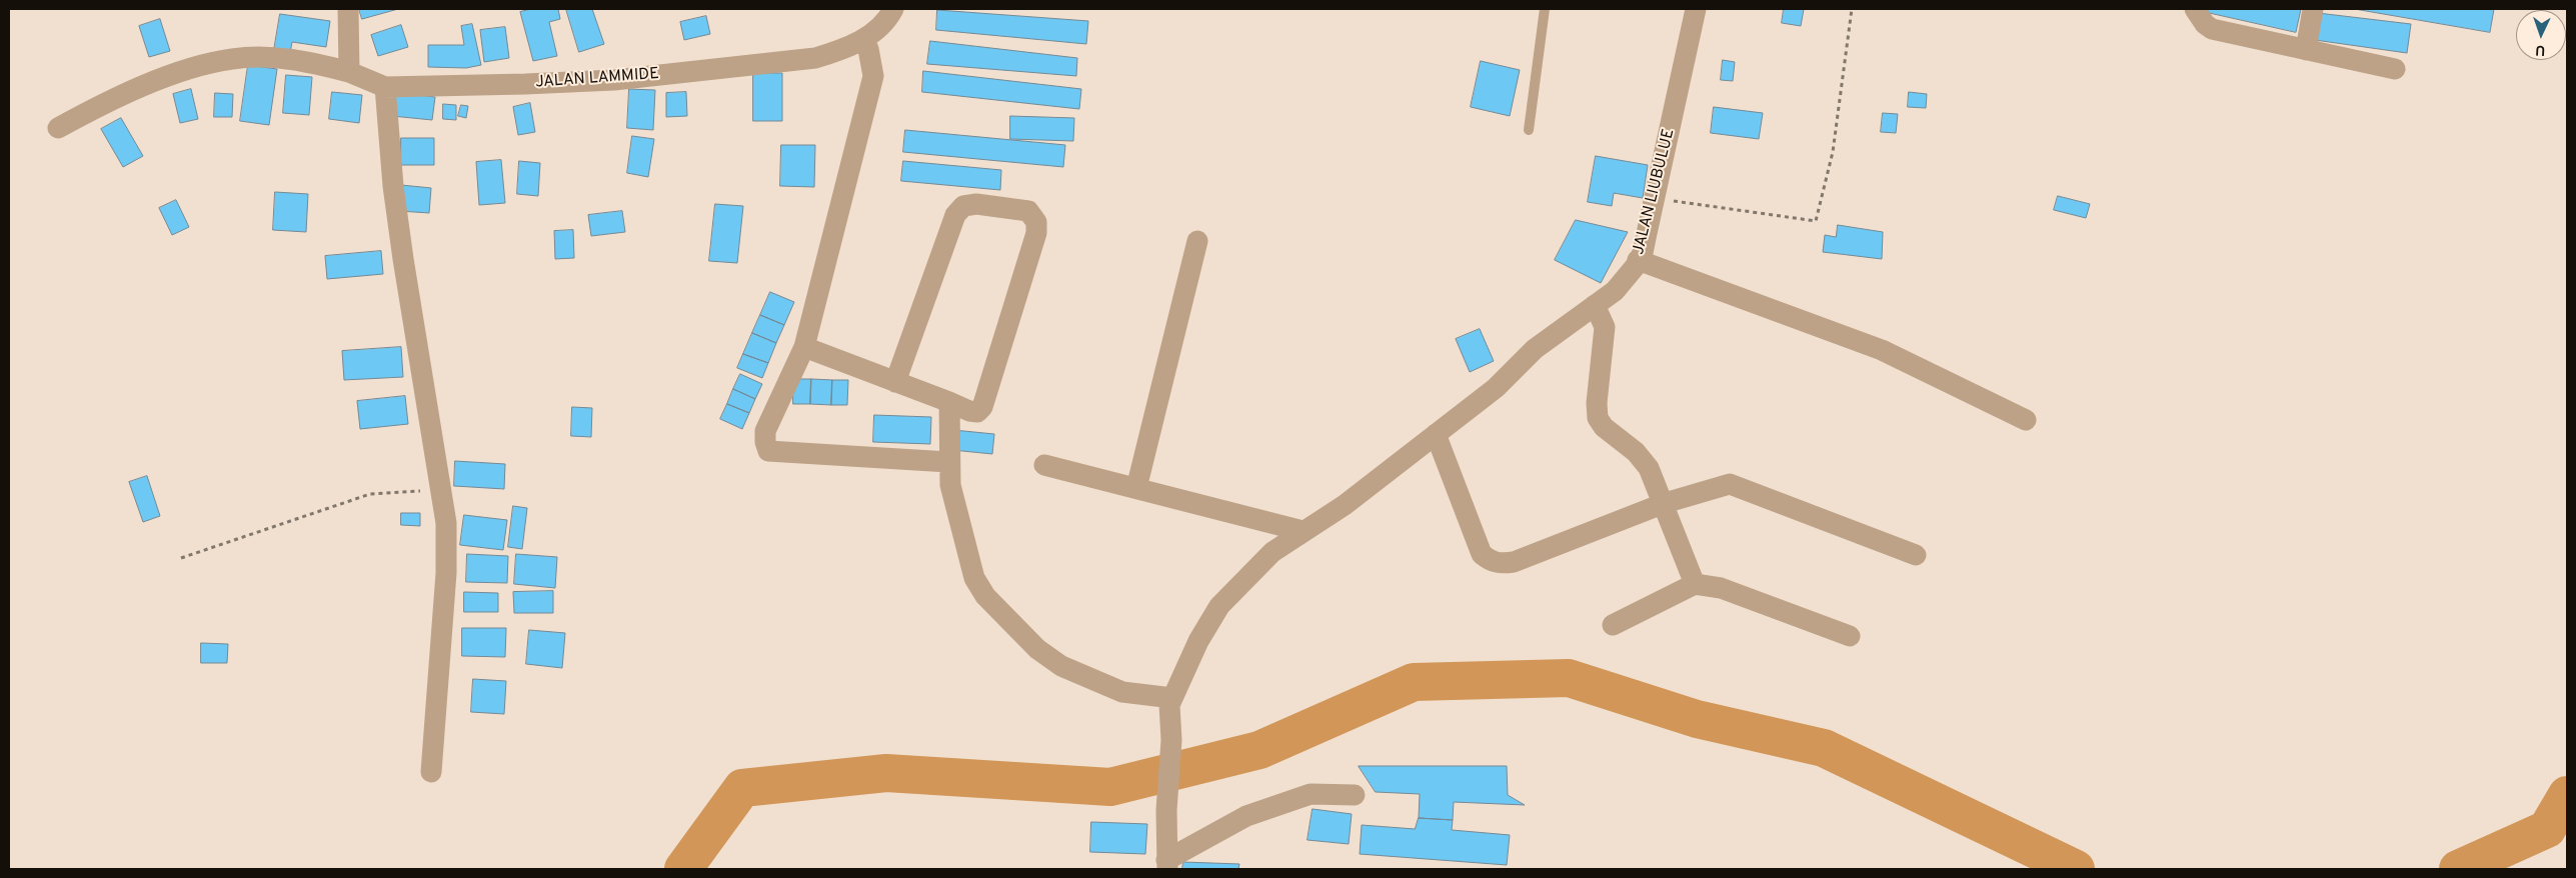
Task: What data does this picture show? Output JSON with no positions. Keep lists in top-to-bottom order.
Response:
{
  "streets": {
    "street": ["JALAN LAMMIDE", "JALAN LIUBULUE"]
  },
  "north": "bottom"
}
